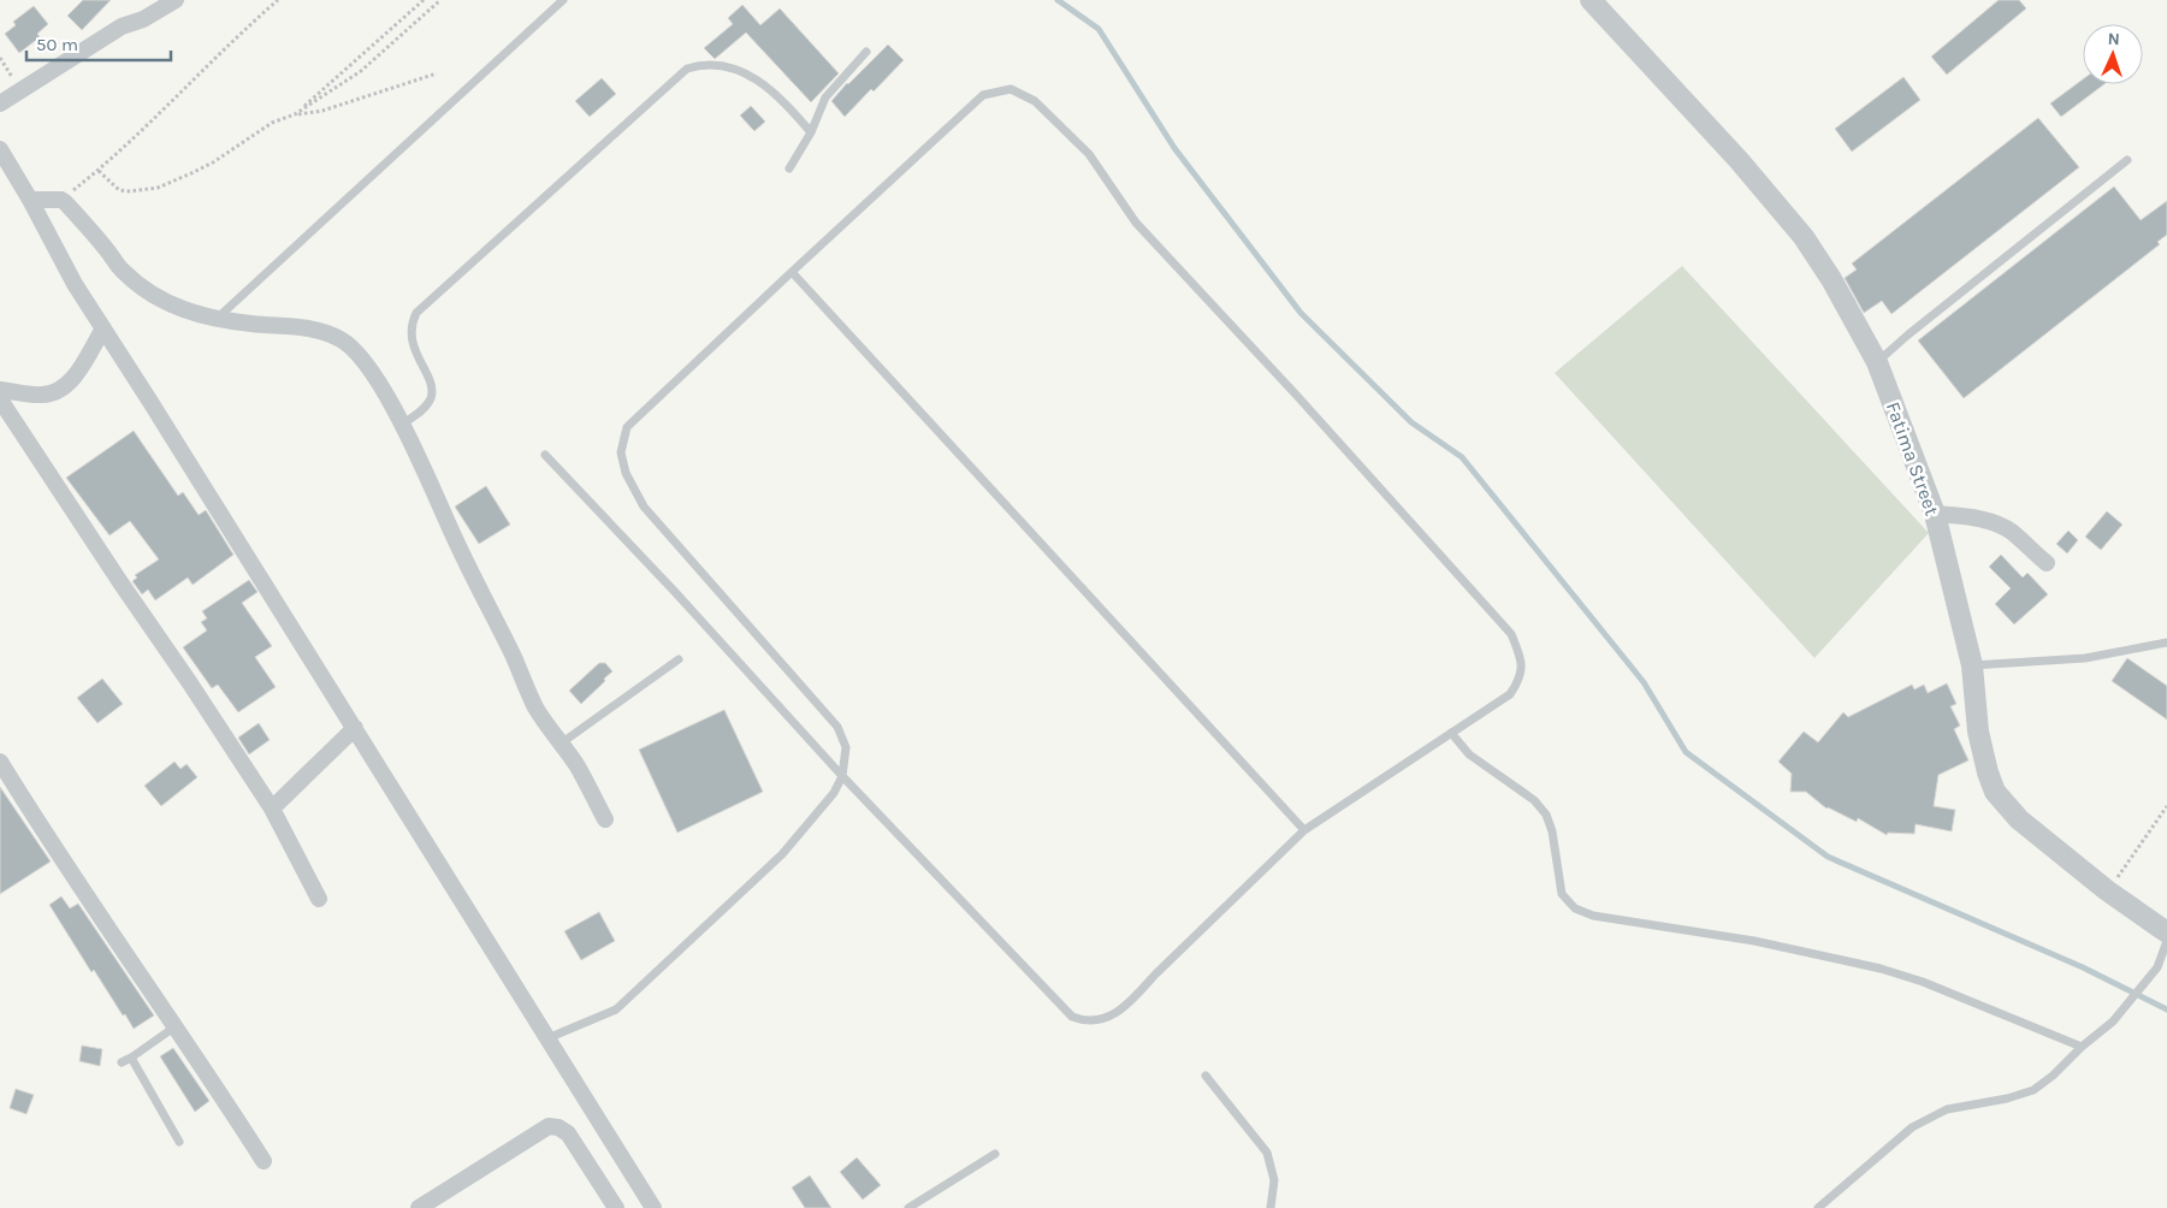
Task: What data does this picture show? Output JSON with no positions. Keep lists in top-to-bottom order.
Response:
{
  "streets": {
    "street": ["Fatima Street"]
  },
  "scale_bar": "50 m",
  "north": "top"
}
